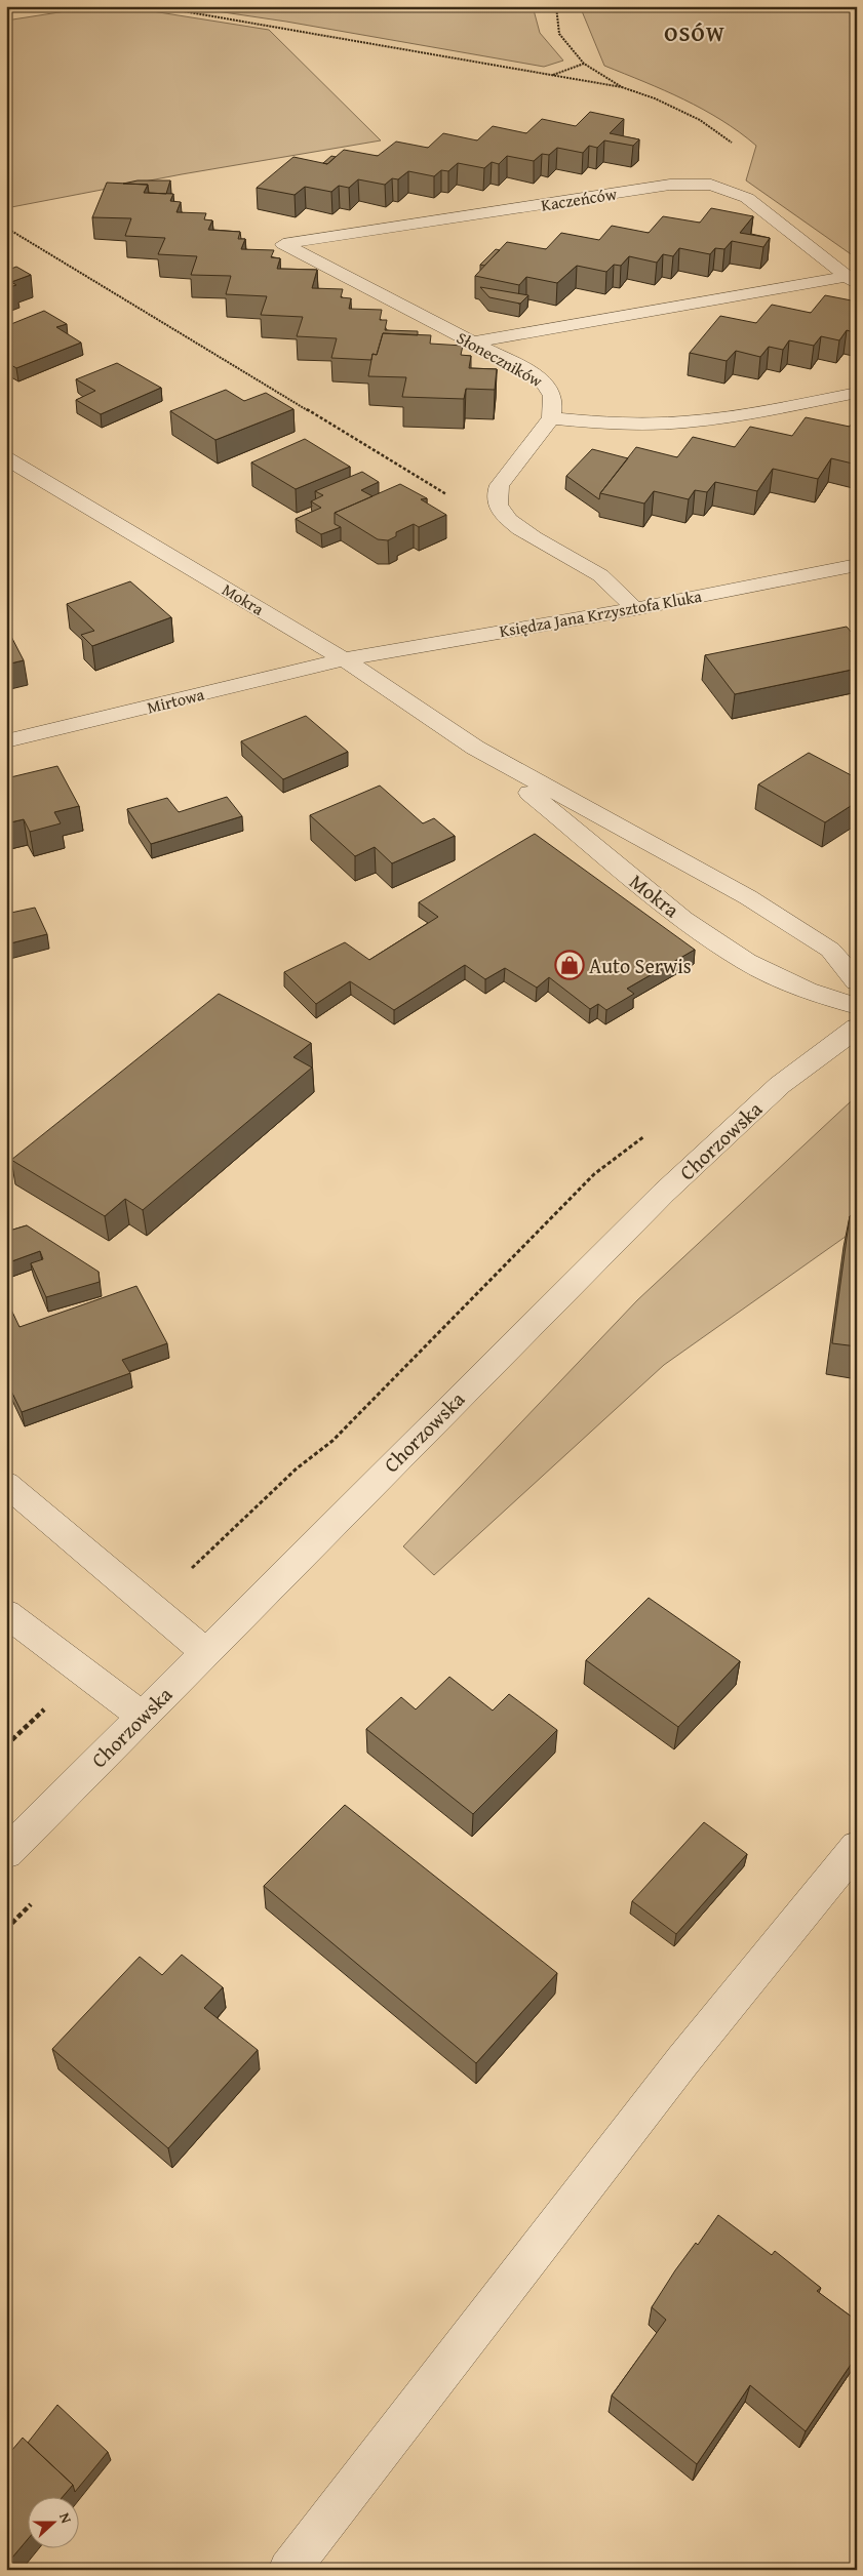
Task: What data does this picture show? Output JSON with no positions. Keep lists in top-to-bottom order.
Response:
{
  "streets": {
    "street": [
      "Kaczeńców",
      "Słoneczników",
      "Mokra",
      "Księdza Jana Krzysztofa Kluka",
      "Mirtowa",
      "Chorzowska"
    ]
  },
  "crossings": [
    ["Kaczeńców", "Słoneczników"],
    ["Mokra", "Księdza Jana Krzysztofa Kluka"],
    ["Mokra", "Mirtowa"],
    ["Księdza Jana Krzysztofa Kluka", "Mirtowa"]
  ],
  "districts": ["OSÓW"],
  "places": {
    "shop": ["Auto Serwis"]
  },
  "north": "right"
}
